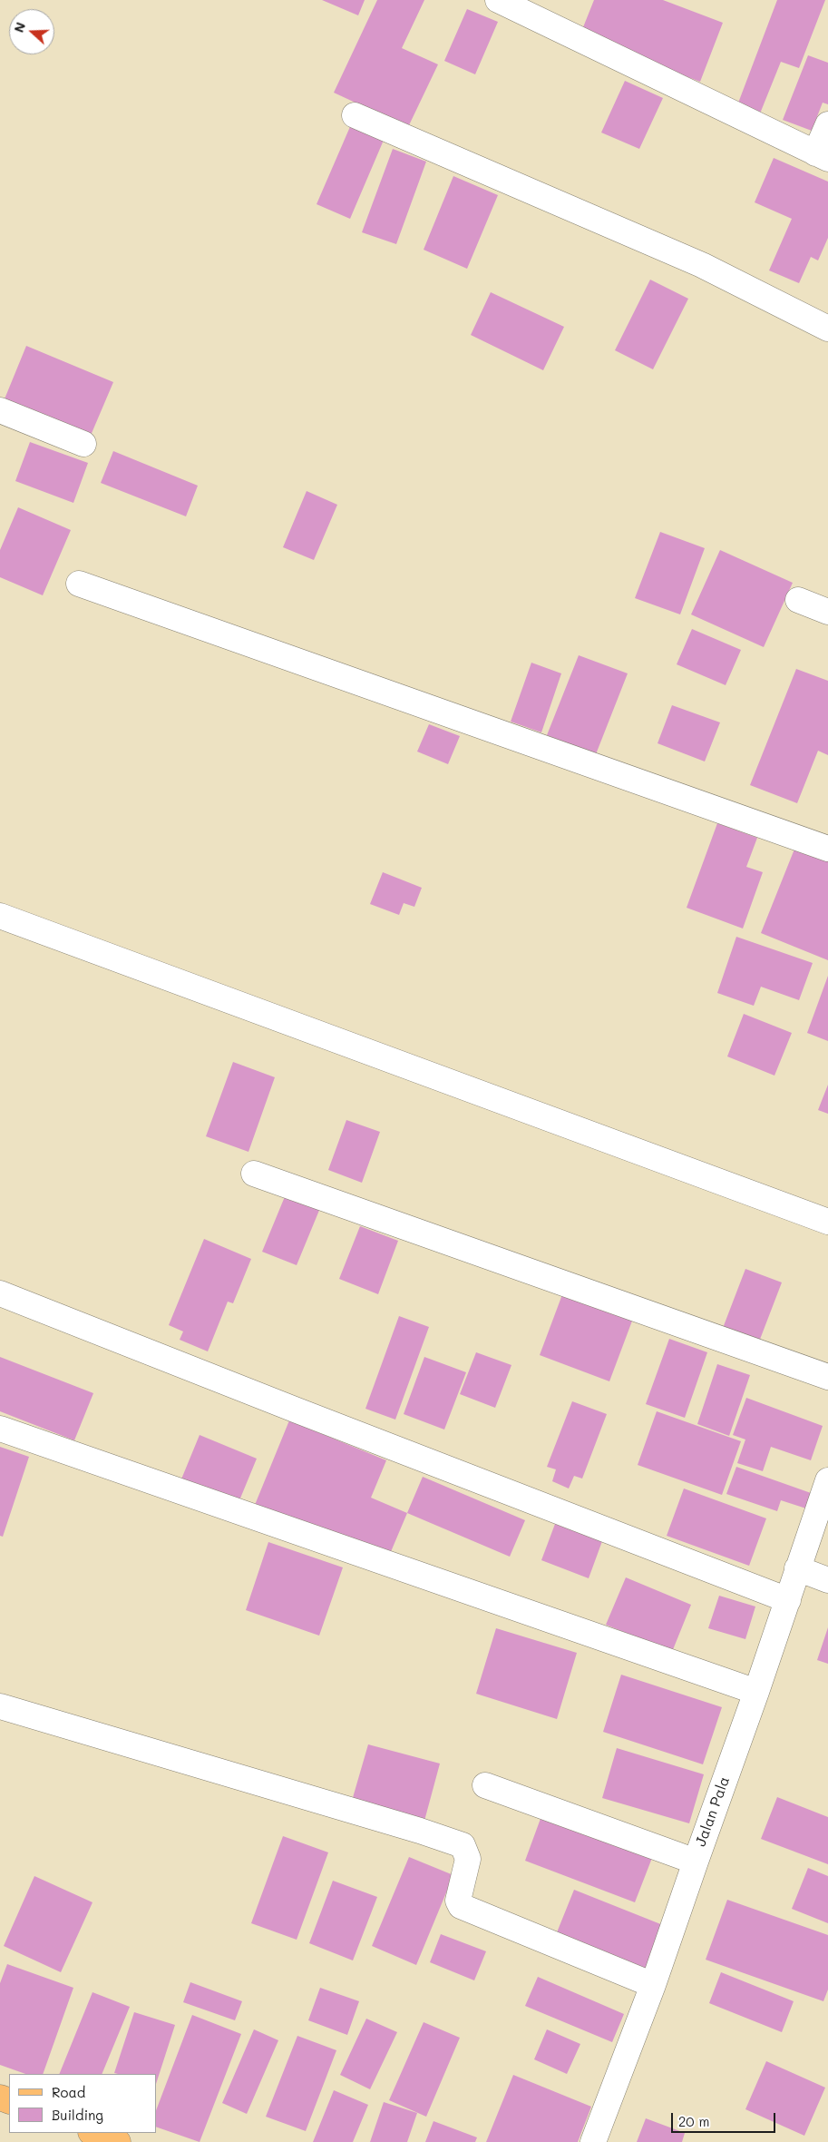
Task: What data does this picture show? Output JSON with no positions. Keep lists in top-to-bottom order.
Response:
{
  "streets": {
    "street": ["Jalan Pala"]
  },
  "legend": ["Road", "Building"],
  "scale_bar": "20 m",
  "north": "left"
}
